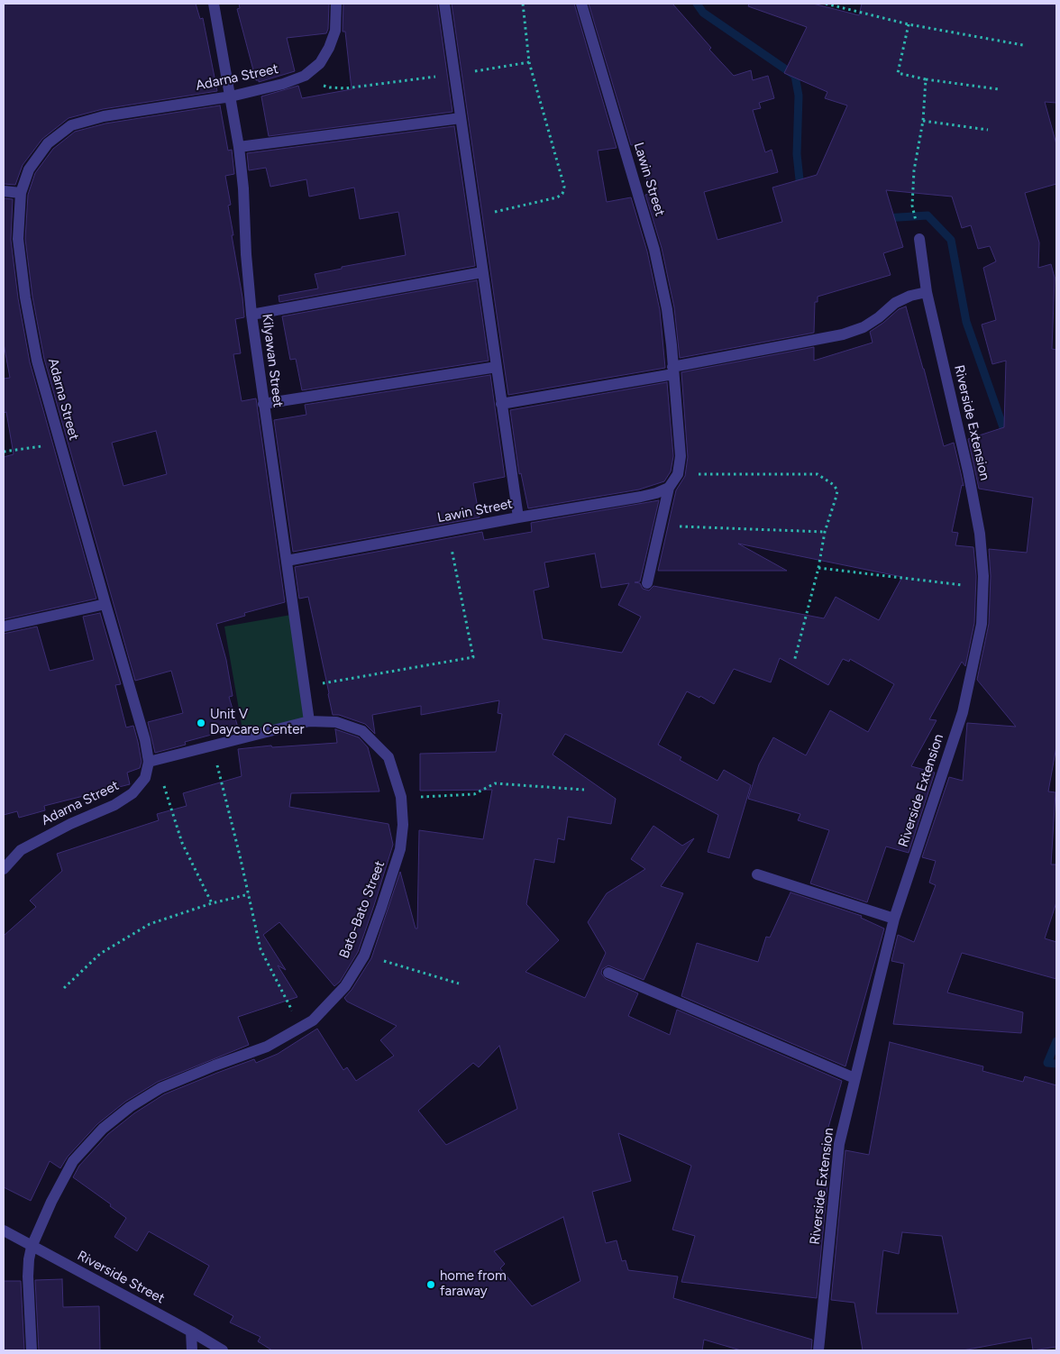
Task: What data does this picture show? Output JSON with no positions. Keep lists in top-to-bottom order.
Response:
{
  "streets": {
    "street": [
      "Adarna Street",
      "Lawin Street",
      "Kilyawan Street",
      "Riverside Extension",
      "Bato-Bato Street",
      "Riverside Street"
    ]
  },
  "crossings": [
    ["Adarna Street", "Kilyawan Street"],
    ["Adarna Street", "Bato-Bato Street"],
    ["Lawin Street", "Kilyawan Street"],
    ["Kilyawan Street", "Bato-Bato Street"],
    ["Bato-Bato Street", "Riverside Street"]
  ],
  "places": ["Unit V Daycare Center", "home from faraway"]
}
